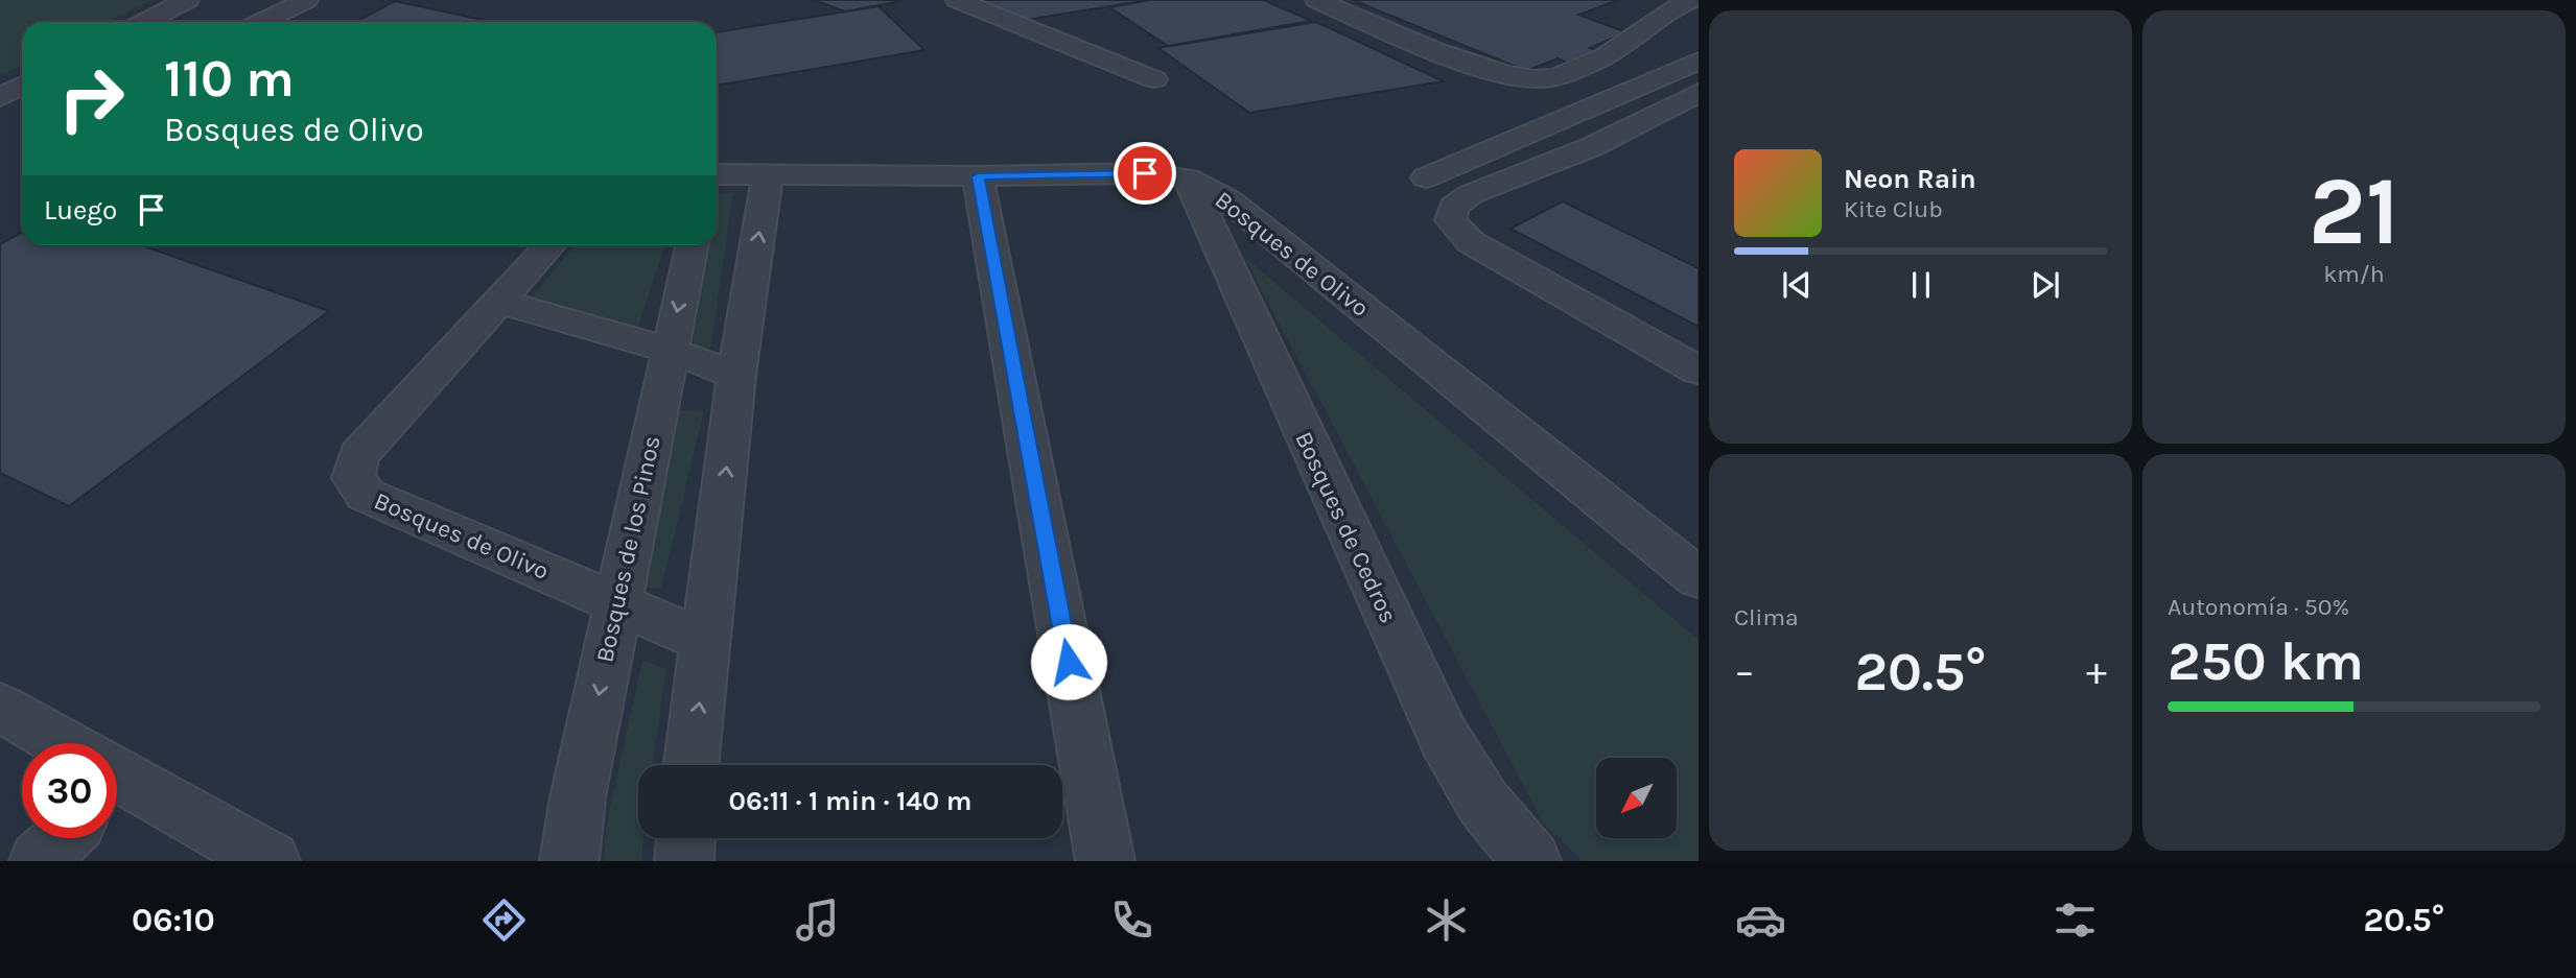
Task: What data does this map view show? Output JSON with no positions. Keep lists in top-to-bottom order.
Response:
{
  "streets": {
    "street": ["Bosques de Olivo", "Bosques de Cedros", "Bosques de los Pinos"]
  },
  "crossings": [
    ["Bosques de Olivo", "Bosques de Cedros"],
    ["Bosques de Olivo", "Bosques de los Pinos"]
  ],
  "north": "bottom left",
  "page": {
    "tile": [
      ["21", "km/h"],
      "Clima",
      ["Autonomía · 50%", "250 km"]
    ],
    "turn": ["110 m", "Bosques de Olivo"],
    "song": ["Neon Rain", "Kite Club"],
    "then": "Luego",
    "heat": ["−", "20.5°", "+"],
    "limit": "30",
    "trip": "06:11 · 1 min · 140 m",
    "tabs": ["06:10", "20.5°"]
  }
}
